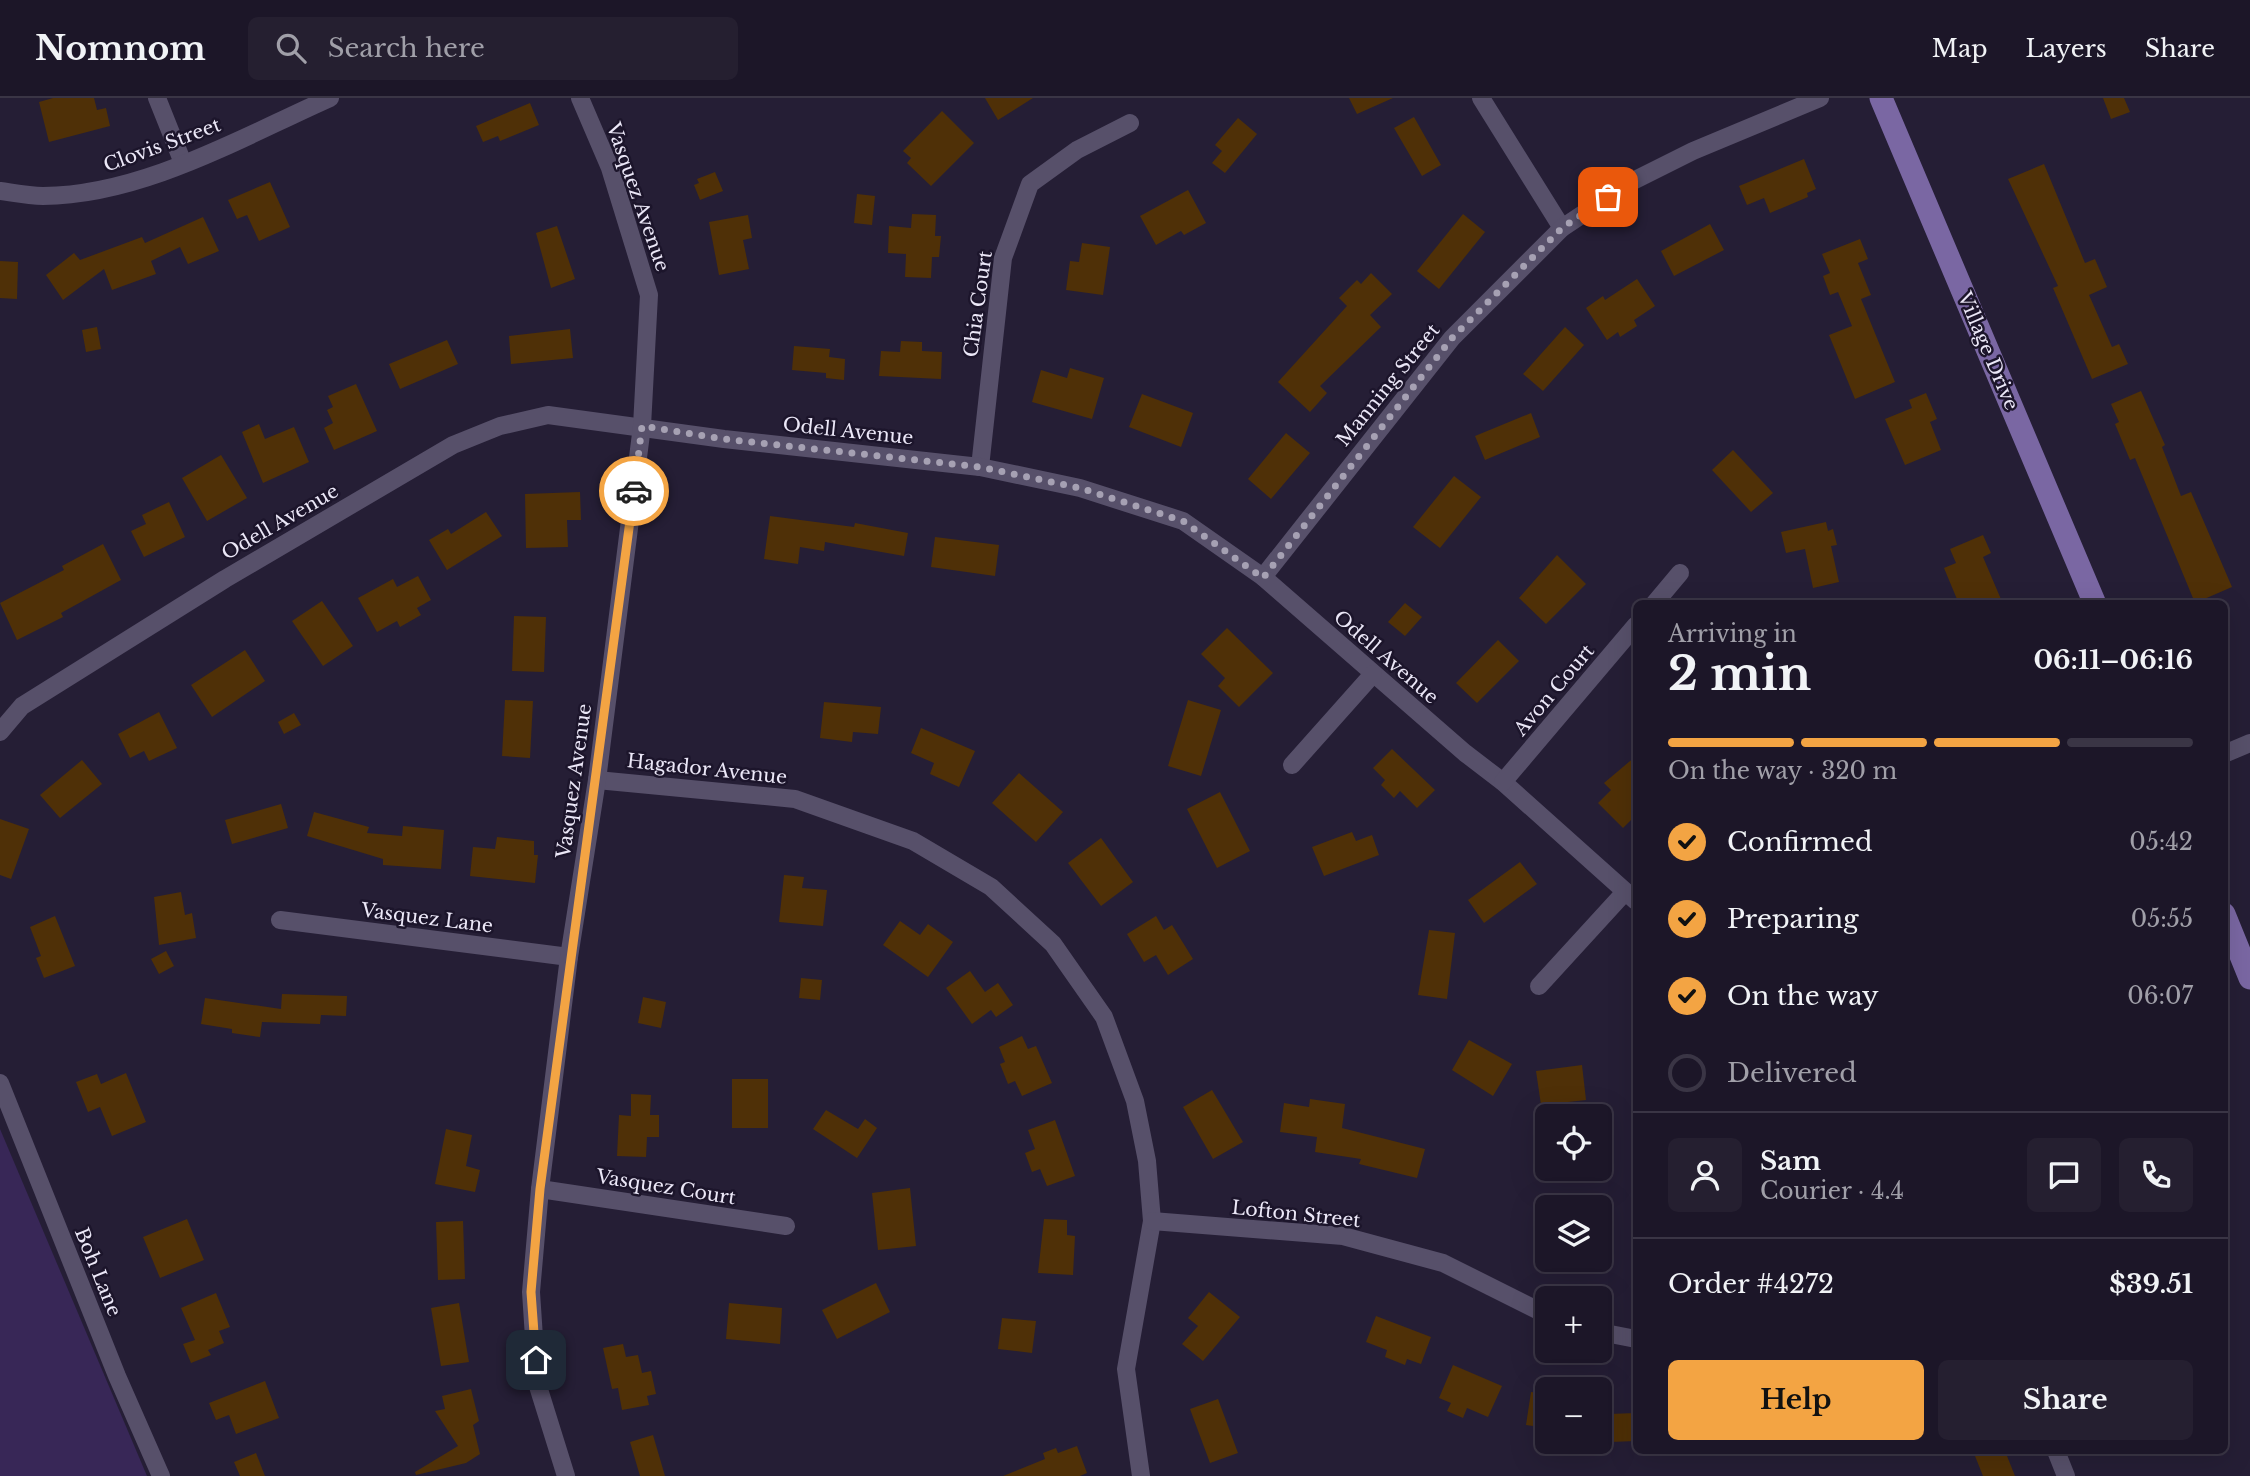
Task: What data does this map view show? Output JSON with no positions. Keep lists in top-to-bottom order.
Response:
{
  "streets": {
    "main road": ["Village Drive"],
    "street": [
      "Clovis Street",
      "Vasquez Avenue",
      "Chia Court",
      "Manning Street",
      "Odell Avenue",
      "Avon Court",
      "Hagador Avenue",
      "Vasquez Lane",
      "Vasquez Court",
      "Lofton Street",
      "Boh Lane"
    ]
  },
  "crossings": [
    ["Vasquez Avenue", "Odell Avenue"],
    ["Vasquez Avenue", "Hagador Avenue"],
    ["Vasquez Avenue", "Vasquez Lane"],
    ["Vasquez Avenue", "Vasquez Court"],
    ["Chia Court", "Odell Avenue"],
    ["Manning Street", "Odell Avenue"],
    ["Odell Avenue", "Avon Court"],
    ["Hagador Avenue", "Lofton Street"]
  ],
  "page": {
    "header": "Nomnom",
    "search": "Search here",
    "nav": ["Map", "Layers", "Share"],
    "heading": ["2 min", "Arriving in", "06:11–06:16"],
    "panel": [
      "Sam",
      "Courier · 4.4",
      "Order #4272",
      "$39.51"
    ],
    "bar": "On the way · 320 m",
    "list": [
      ["Confirmed", "05:42"],
      ["Preparing", "05:55"],
      ["On the way", "06:07"],
      "Delivered"
    ],
    "map_buttons": ["+", "−"],
    "buttons": ["Help", "Share"]
  }
}
